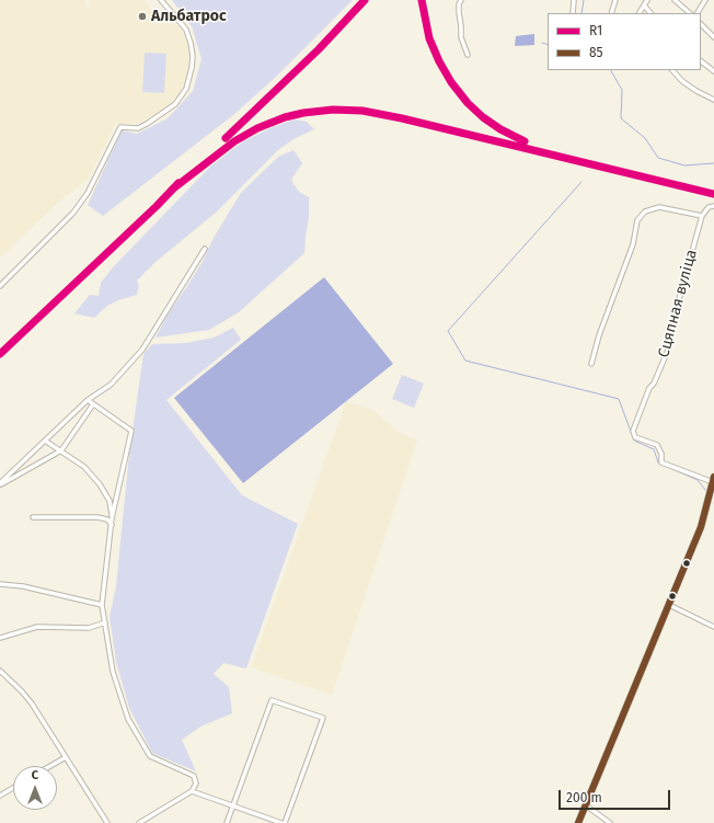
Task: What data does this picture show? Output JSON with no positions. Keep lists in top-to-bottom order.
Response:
{
  "streets": {
    "street": ["Сцяпная вуліца"]
  },
  "places": ["Альбатрос"],
  "lines": ["transit line R1", "transit line 85"],
  "legend": ["R1", "85"],
  "scale_bar": "200 m",
  "north": "top"
}
